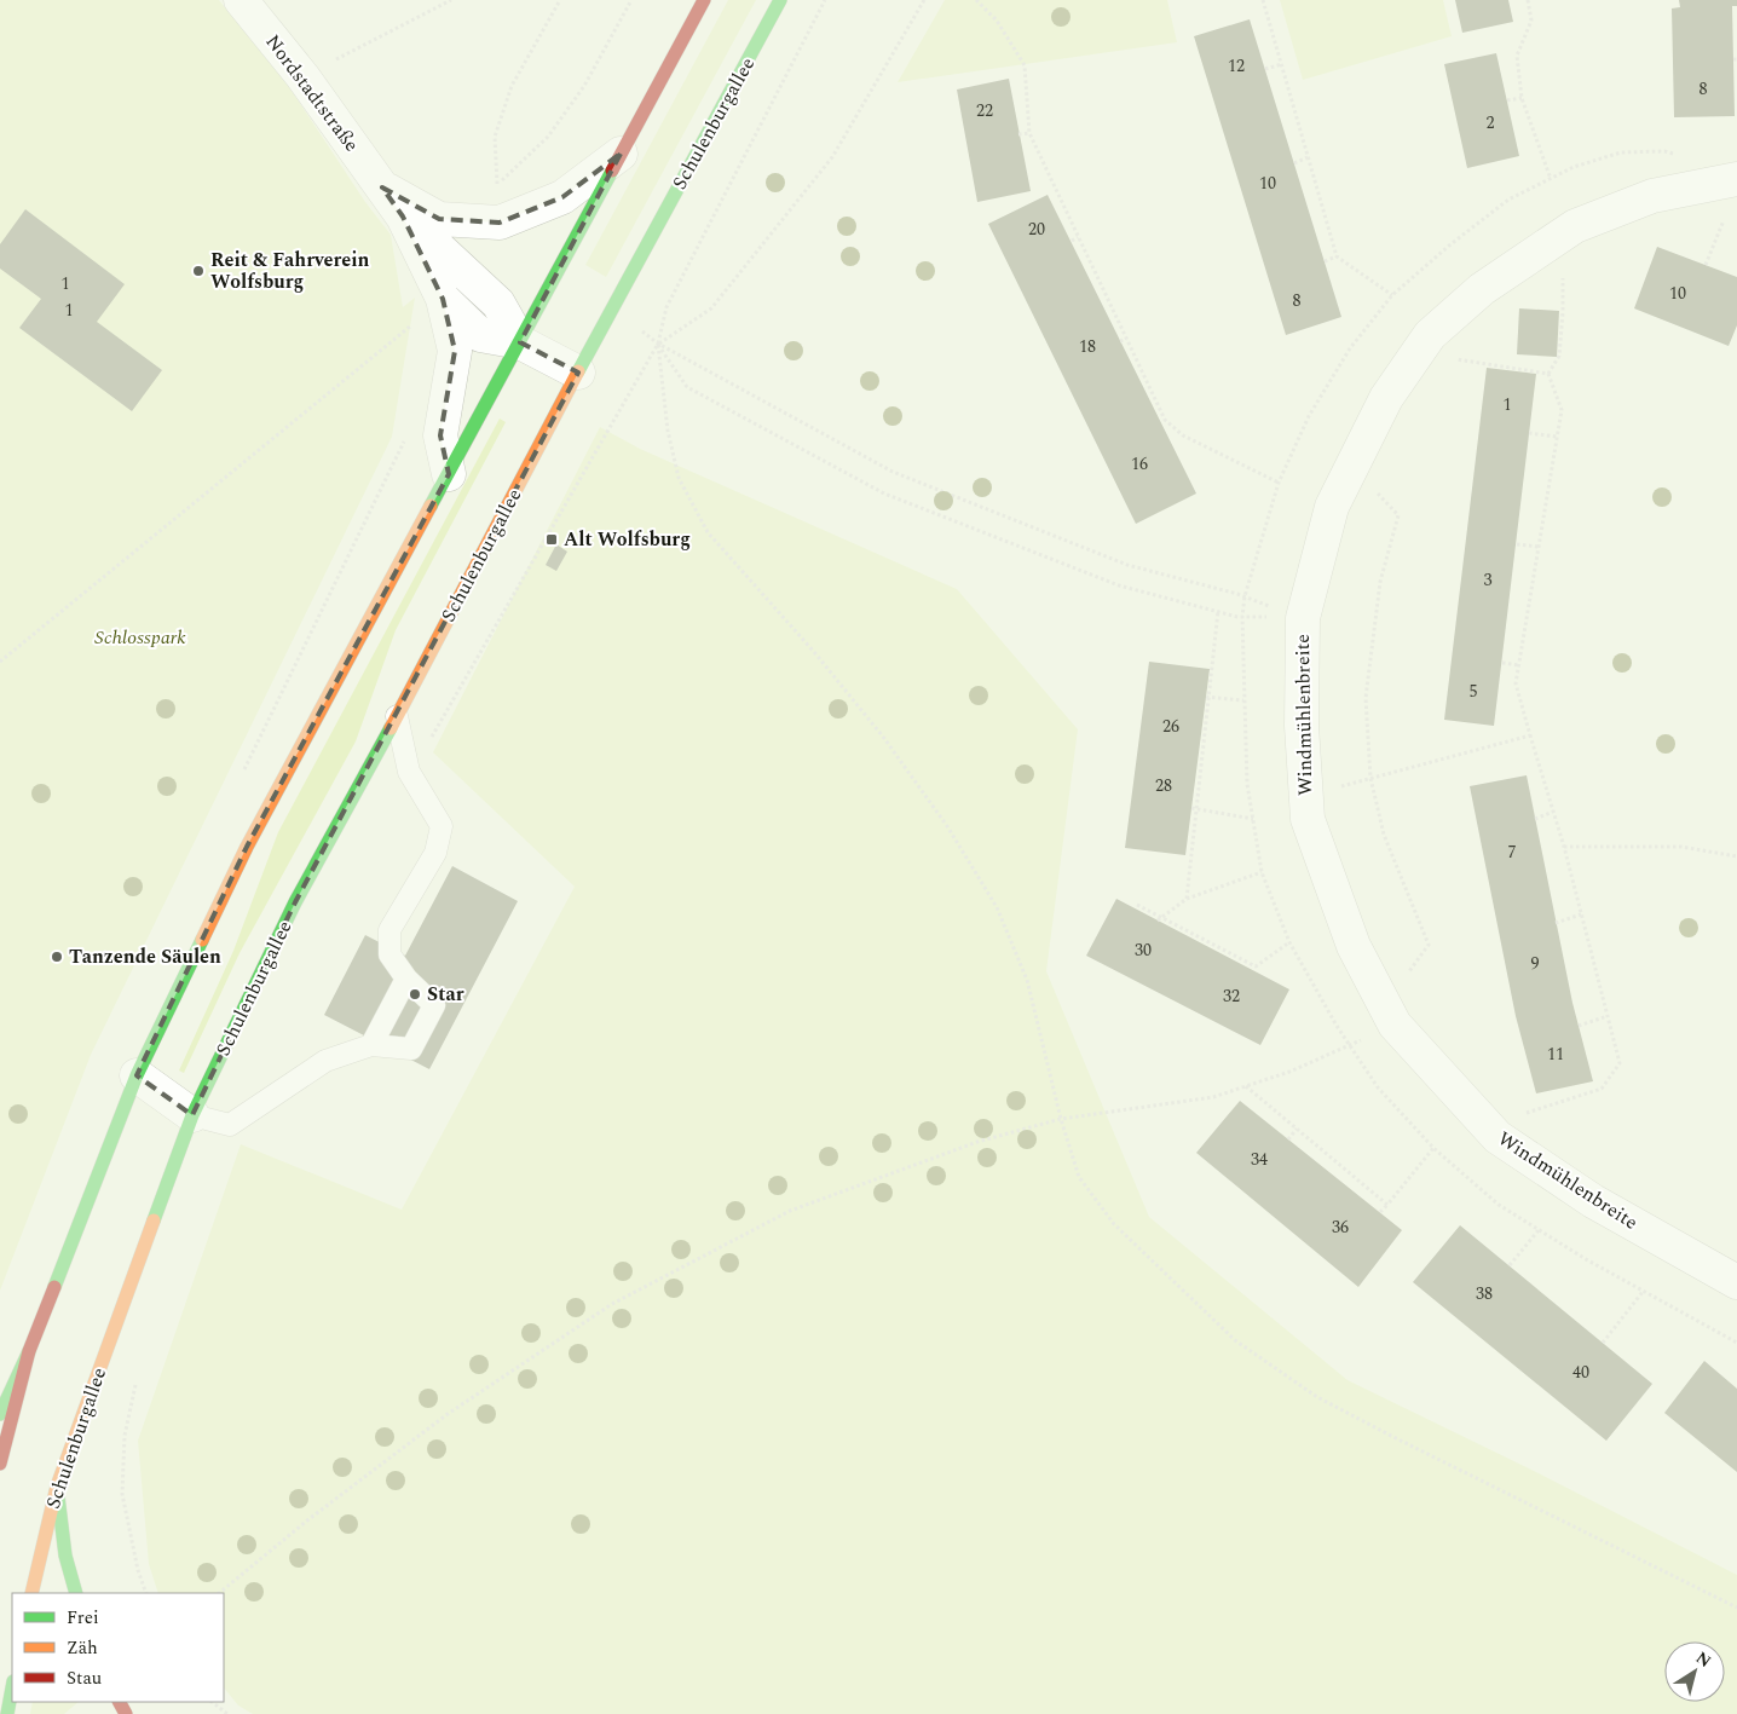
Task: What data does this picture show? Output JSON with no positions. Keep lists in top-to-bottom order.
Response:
{
  "streets": {
    "street": ["Nordstadtstraße", "Schulenburgallee", "Windmühlenbreite"]
  },
  "crossings": [
    ["Nordstadtstraße", "Schulenburgallee"]
  ],
  "parks": ["Schlosspark"],
  "places": {
    "other": ["Reit & Fahrverein Wolfsburg", "Tanzende Säulen", "Star"],
    "transit": ["Alt Wolfsburg"]
  },
  "house_numbers": [
    "12",
    "8",
    "22",
    "2",
    "10",
    "20",
    "1",
    "10",
    "8",
    "1",
    "18",
    "1",
    "16",
    "3",
    "5",
    "26",
    "28",
    "7",
    "30",
    "9",
    "32",
    "11",
    "34",
    "36",
    "38",
    "40"
  ],
  "legend": ["Frei", "Zäh", "Stau"],
  "north": "top right"
}
